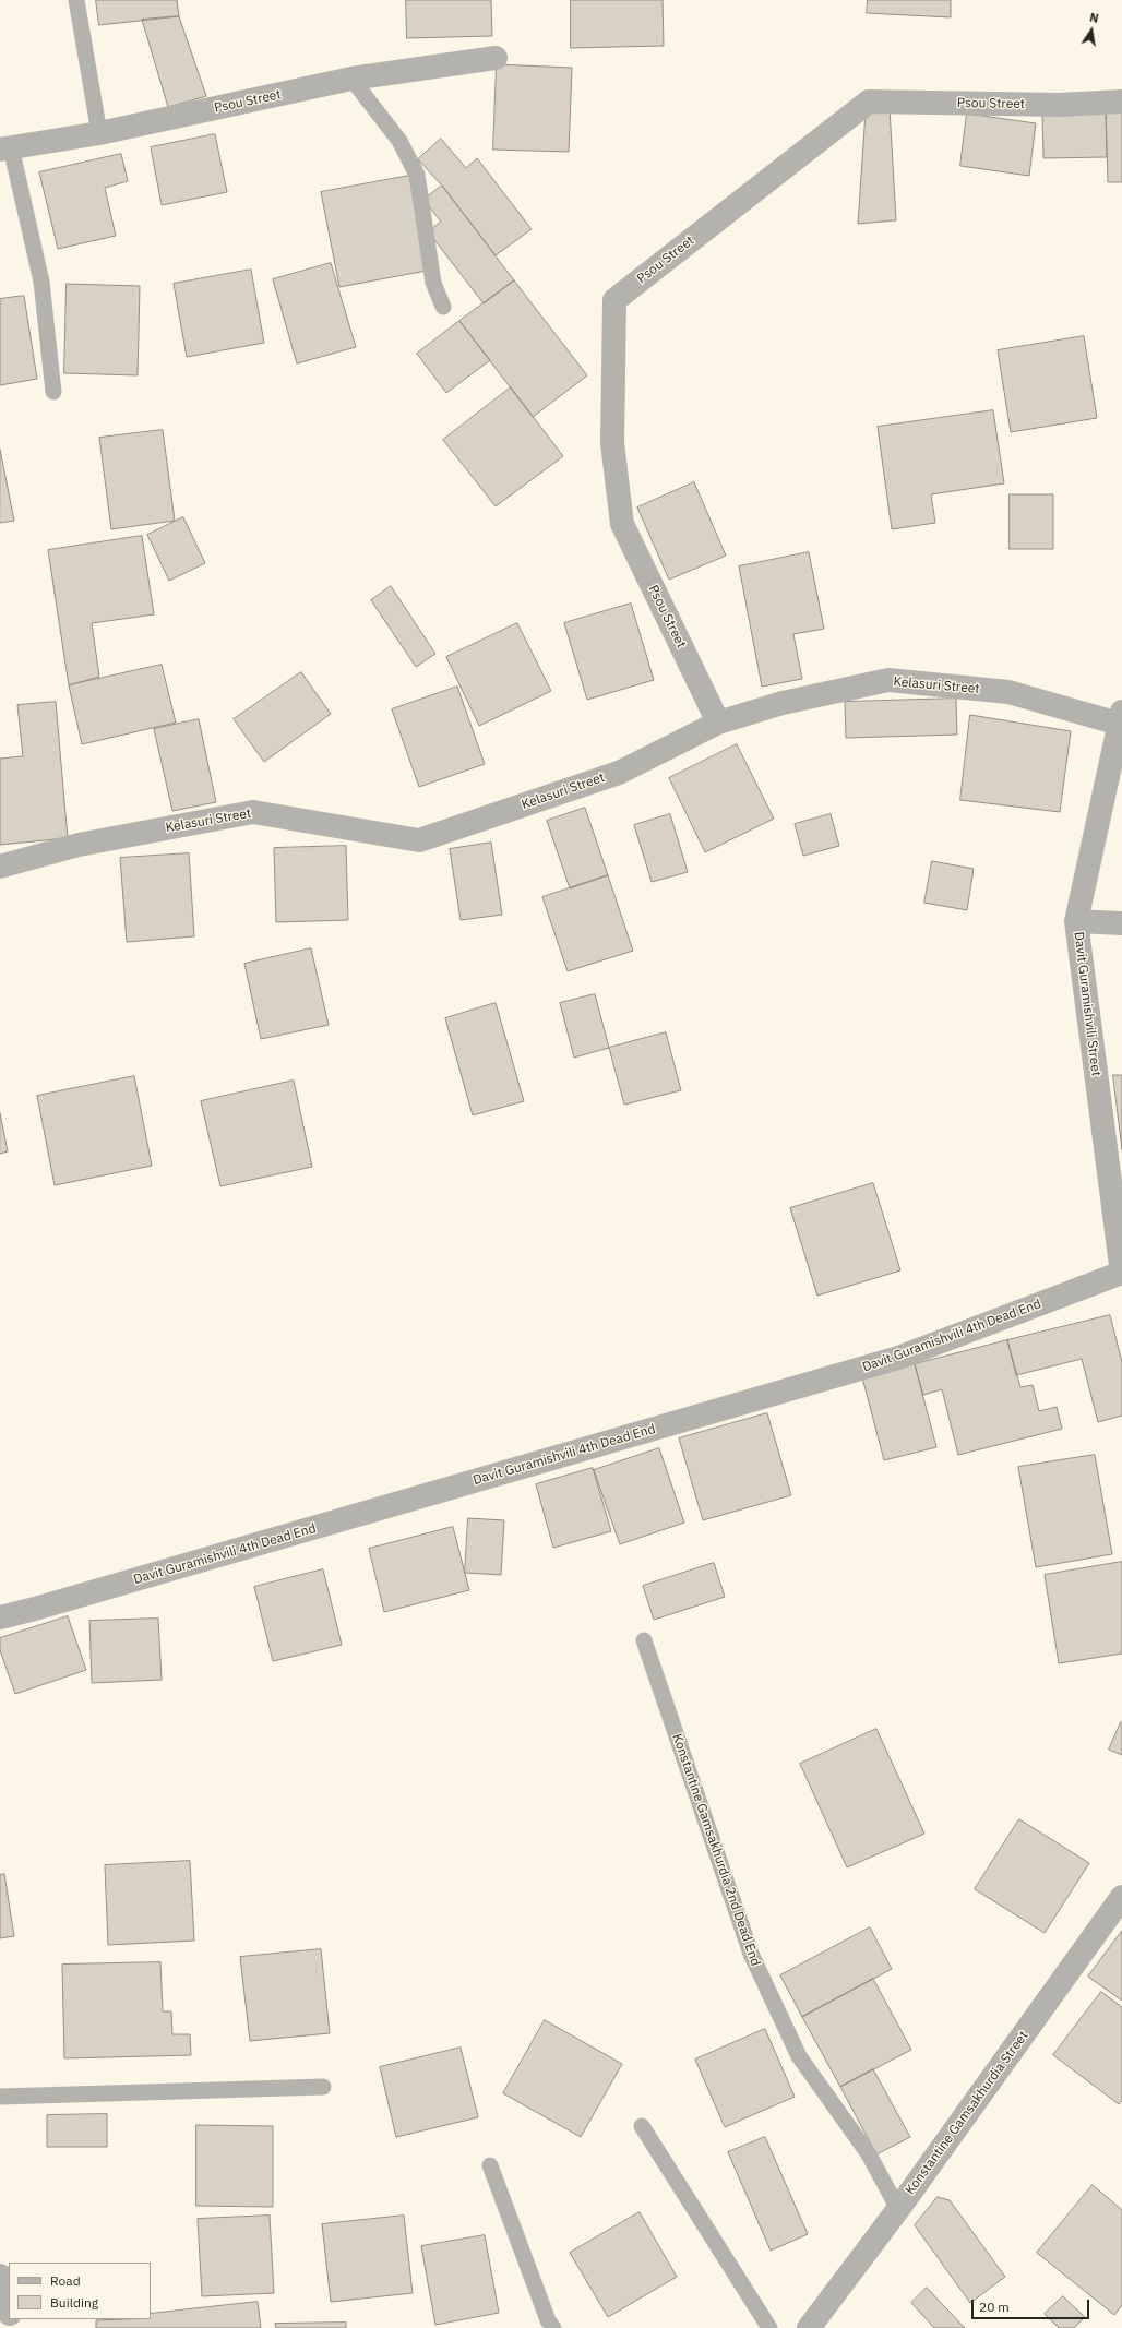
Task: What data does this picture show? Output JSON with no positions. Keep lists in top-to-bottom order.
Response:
{
  "streets": {
    "street": [
      "Psou Street",
      "Kelasuri Street",
      "Davit Guramishvili Street",
      "Davit Guramishvili 4th Dead End",
      "Konstantine Gamsakhurdia Street"
    ],
    "lane": ["Konstantine Gamsakhurdia 2nd Dead End"]
  },
  "crossings": [
    ["Psou Street", "Kelasuri Street"],
    ["Kelasuri Street", "Davit Guramishvili Street"],
    ["Davit Guramishvili Street", "Davit Guramishvili 4th Dead End"],
    ["Konstantine Gamsakhurdia 2nd Dead End", "Konstantine Gamsakhurdia Street"]
  ],
  "legend": ["Road", "Building"],
  "scale_bar": "20 m",
  "north": "top"
}
